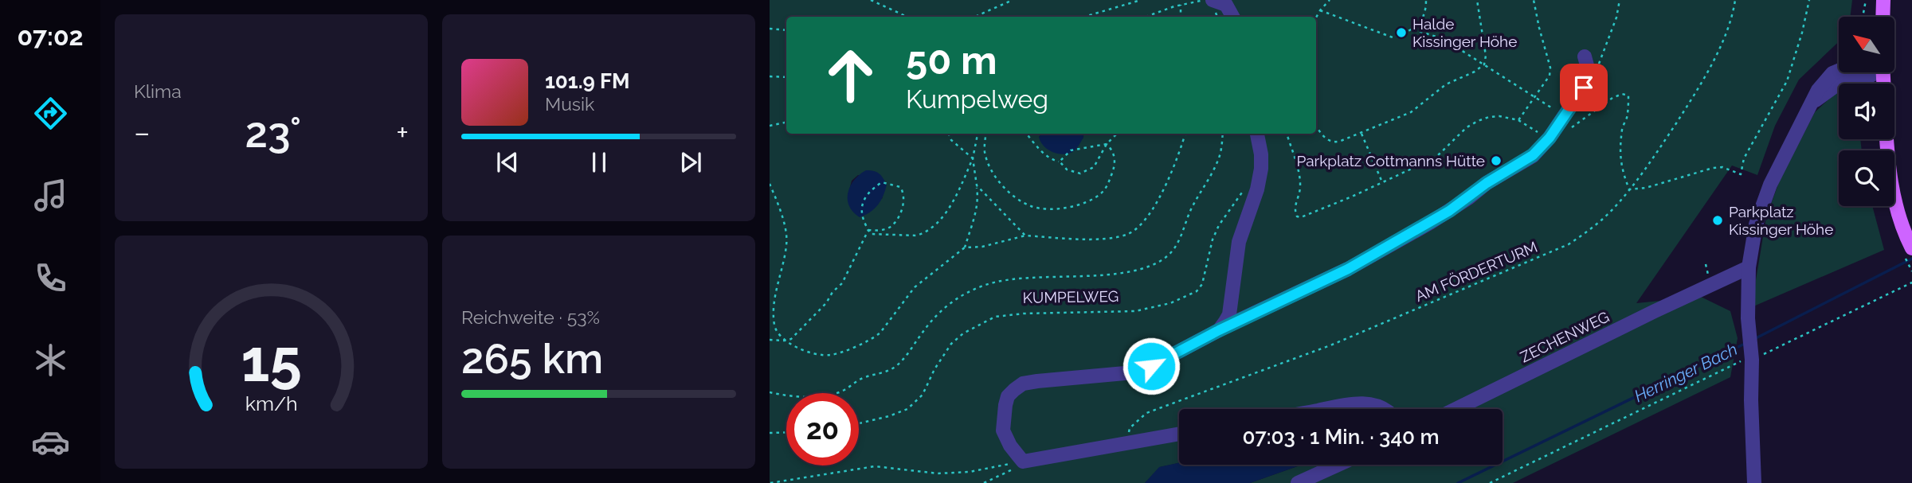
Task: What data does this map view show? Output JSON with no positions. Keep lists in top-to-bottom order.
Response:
{
  "streets": {
    "street": ["ZECHENWEG"],
    "path": ["AM FÖRDERTURM", "KUMPELWEG"]
  },
  "water": ["Herringer Bach"],
  "places": ["Halde Kissinger Höhe", "Parkplatz Cottmanns Hütte", "Parkplatz Kissinger Höhe"],
  "north": "top left",
  "page": {
    "tabs": "07:02",
    "tile": [
      "Klima",
      ["Reichweite · 53%", "265 km"]
    ],
    "turn": ["50 m", "Kumpelweg"],
    "song": ["101.9 FM", "Musik"],
    "heat": ["−", "23°", "+"],
    "limit": "20",
    "trip": "07:03 · 1 Min. · 340 m",
    "gauge": ["15", "km/h"]
  }
}
